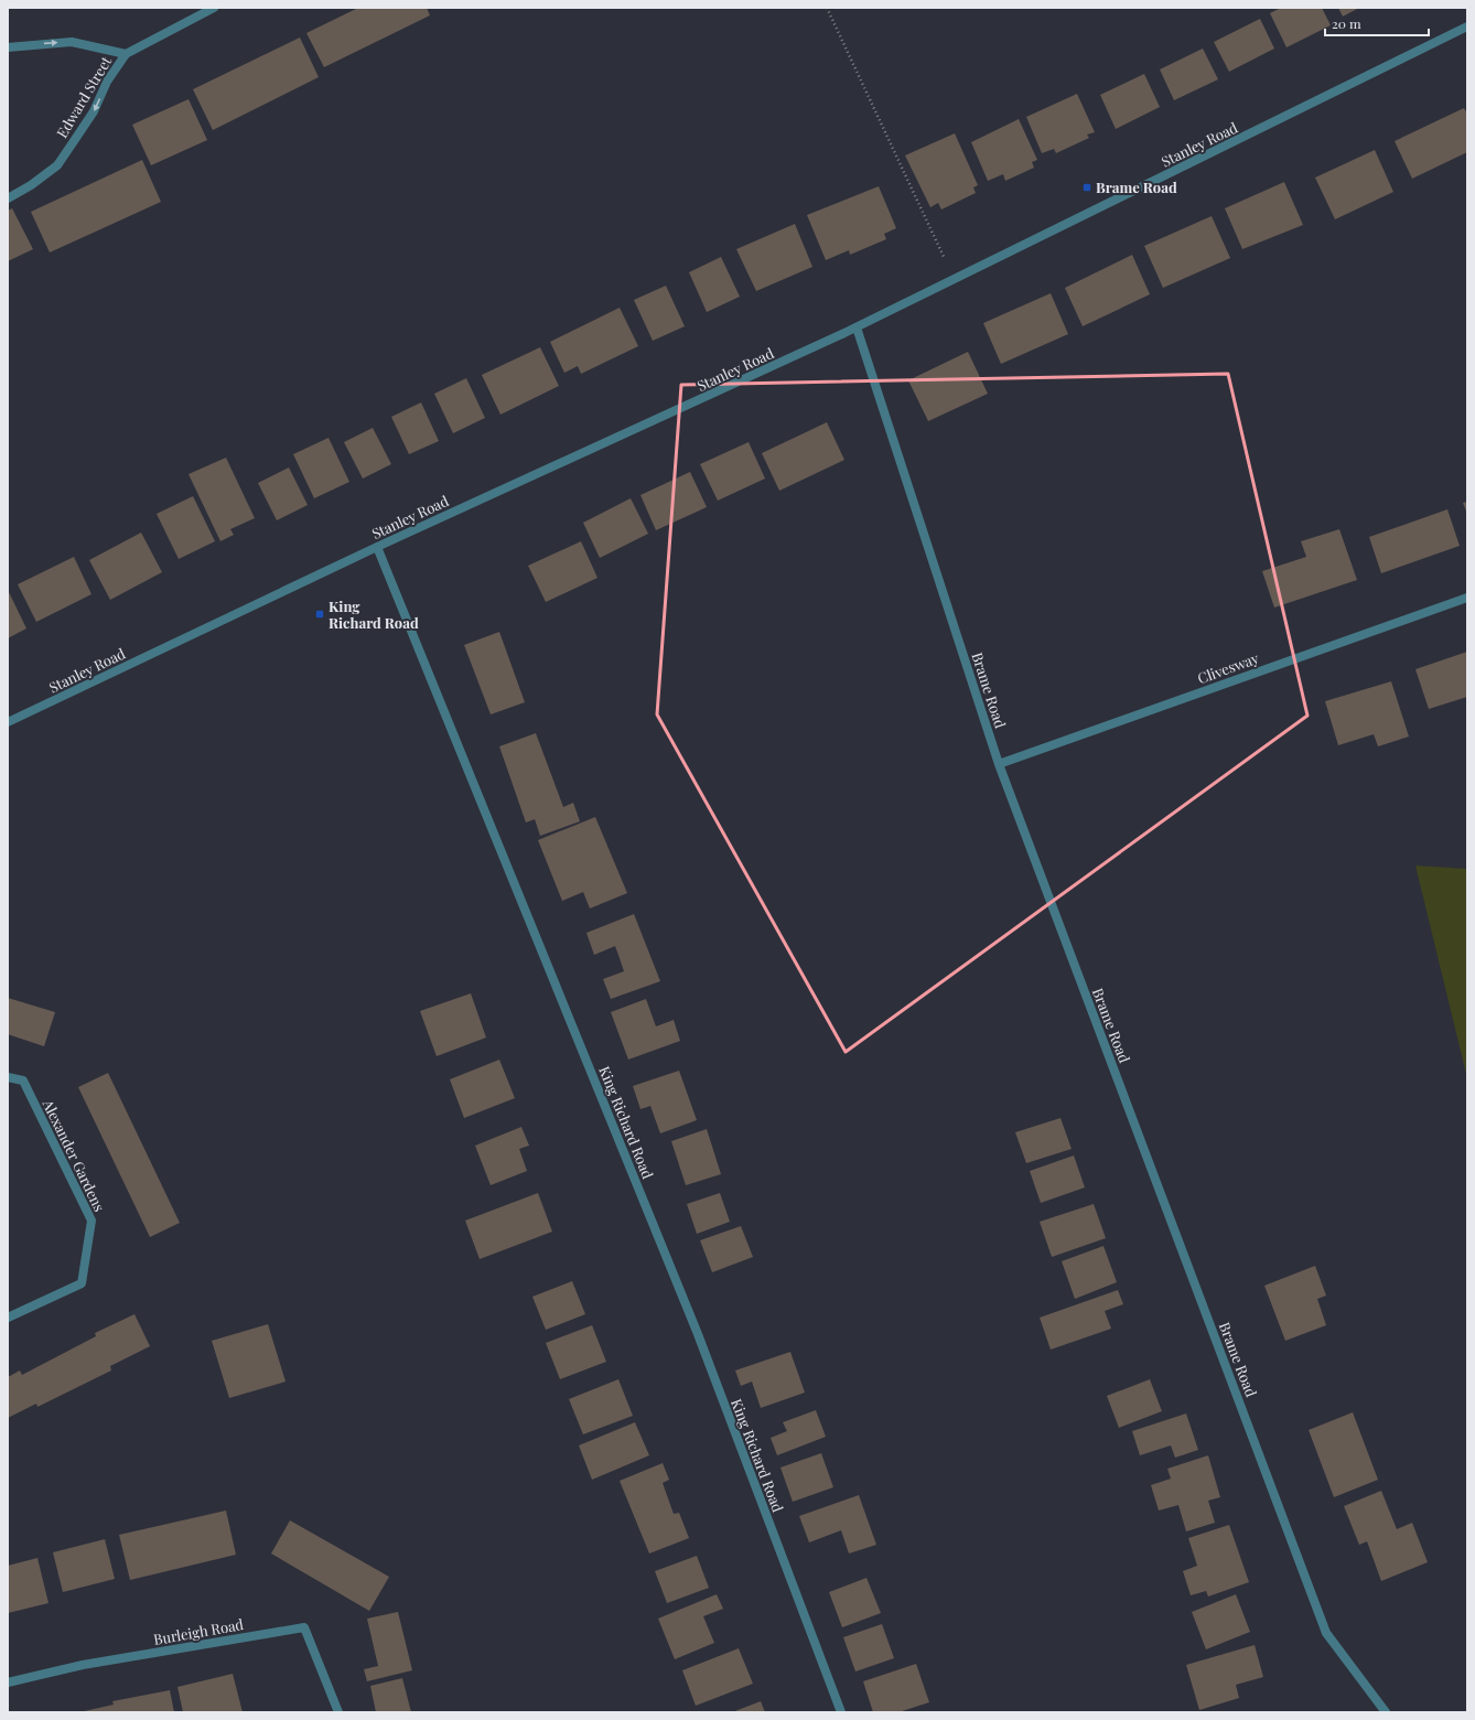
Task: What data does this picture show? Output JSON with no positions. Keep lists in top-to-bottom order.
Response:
{
  "streets": {
    "street": [
      "Edward Street",
      "Stanley Road",
      "Clivesway",
      "Brame Road",
      "King Richard Road",
      "Alexander Gardens",
      "Burleigh Road"
    ]
  },
  "crossings": [
    ["Stanley Road", "Brame Road"],
    ["Stanley Road", "King Richard Road"],
    ["Clivesway", "Brame Road"]
  ],
  "one_way": ["Edward Street"],
  "places": {
    "transit": ["Brame Road", "King Richard Road"]
  },
  "scale_bar": "20 m"
}
